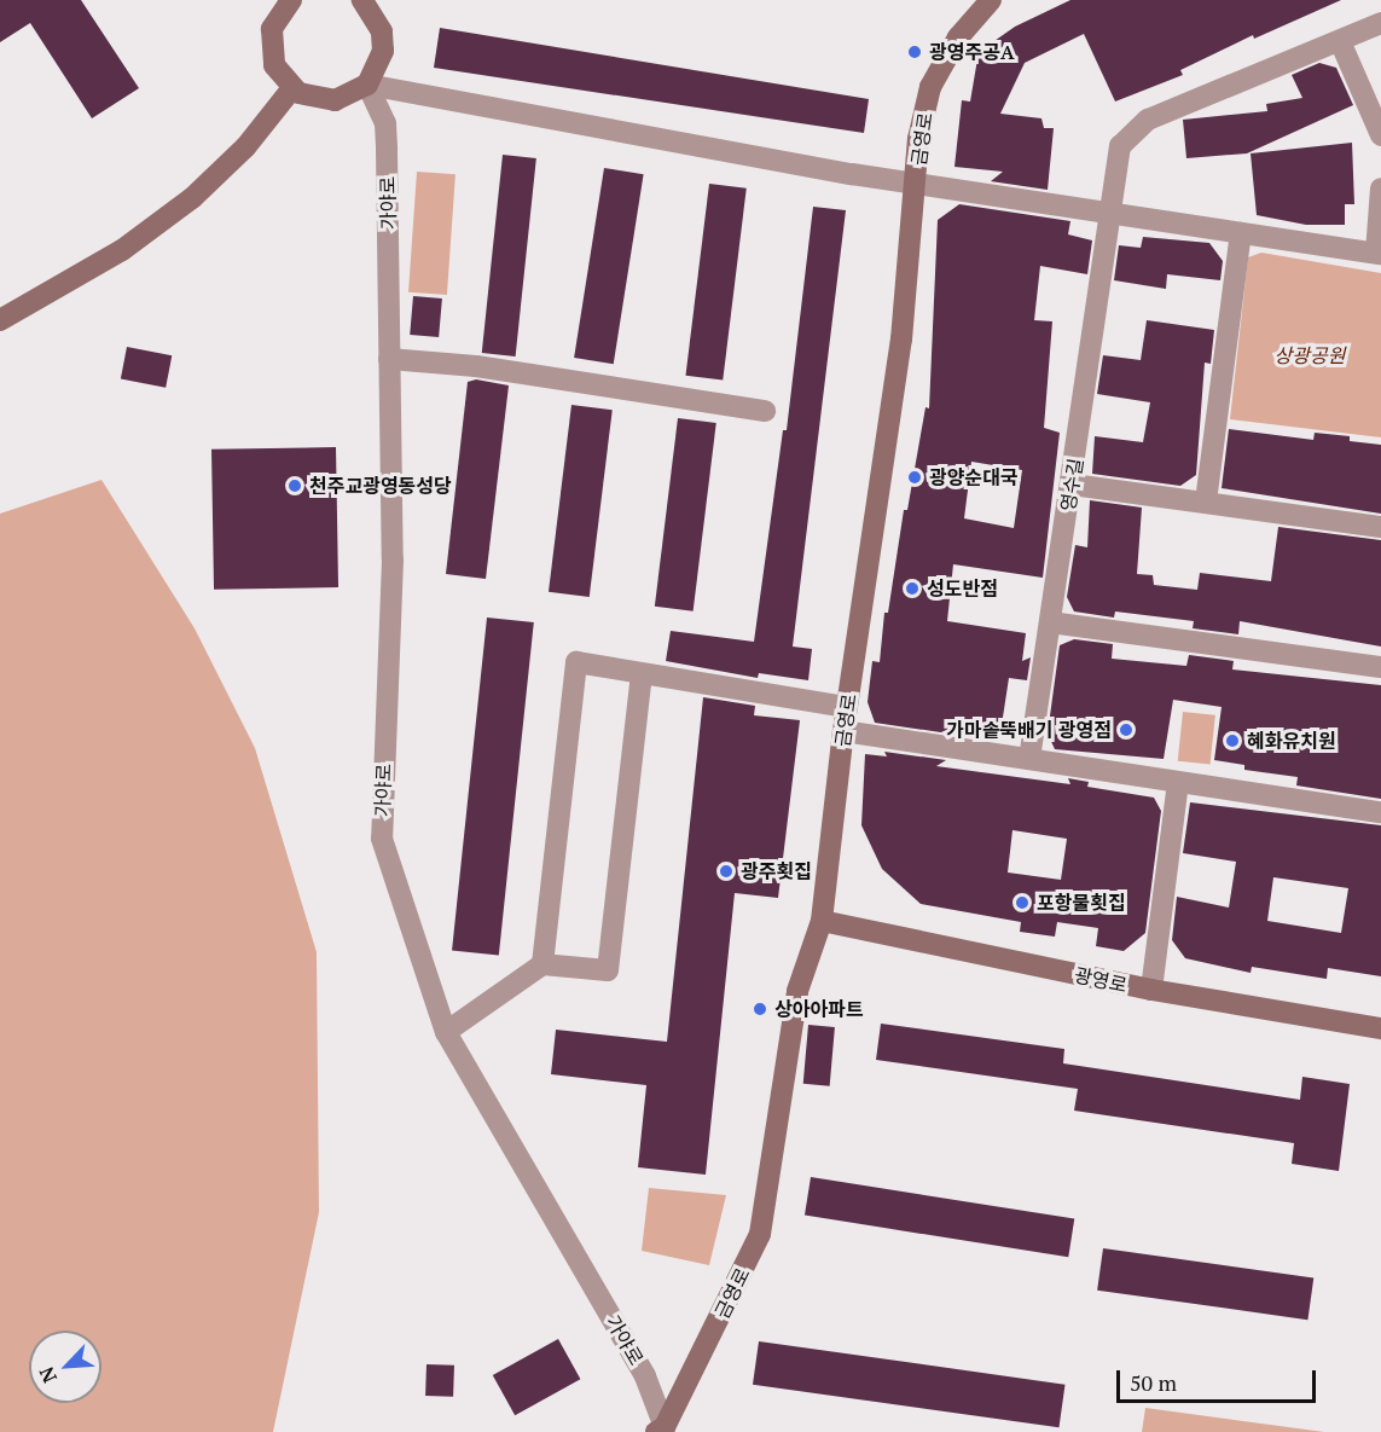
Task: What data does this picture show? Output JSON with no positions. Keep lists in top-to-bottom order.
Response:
{
  "streets": {
    "street": [
      "금영로",
      "가야로",
      "영수길",
      "광영로"
    ]
  },
  "crossings": [
    ["금영로", "가야로"],
    ["금영로", "광영로"]
  ],
  "parks": ["상광공원"],
  "places": [
    "광영주공A",
    "광양순대국",
    "천주교광영동성당",
    "성도반점",
    "가마솥뚝배기 광영점",
    "혜화유치원",
    "광주횟집",
    "포항물횟집",
    "상아아파트"
  ],
  "scale_bar": "50 m",
  "north": "bottom left"
}
